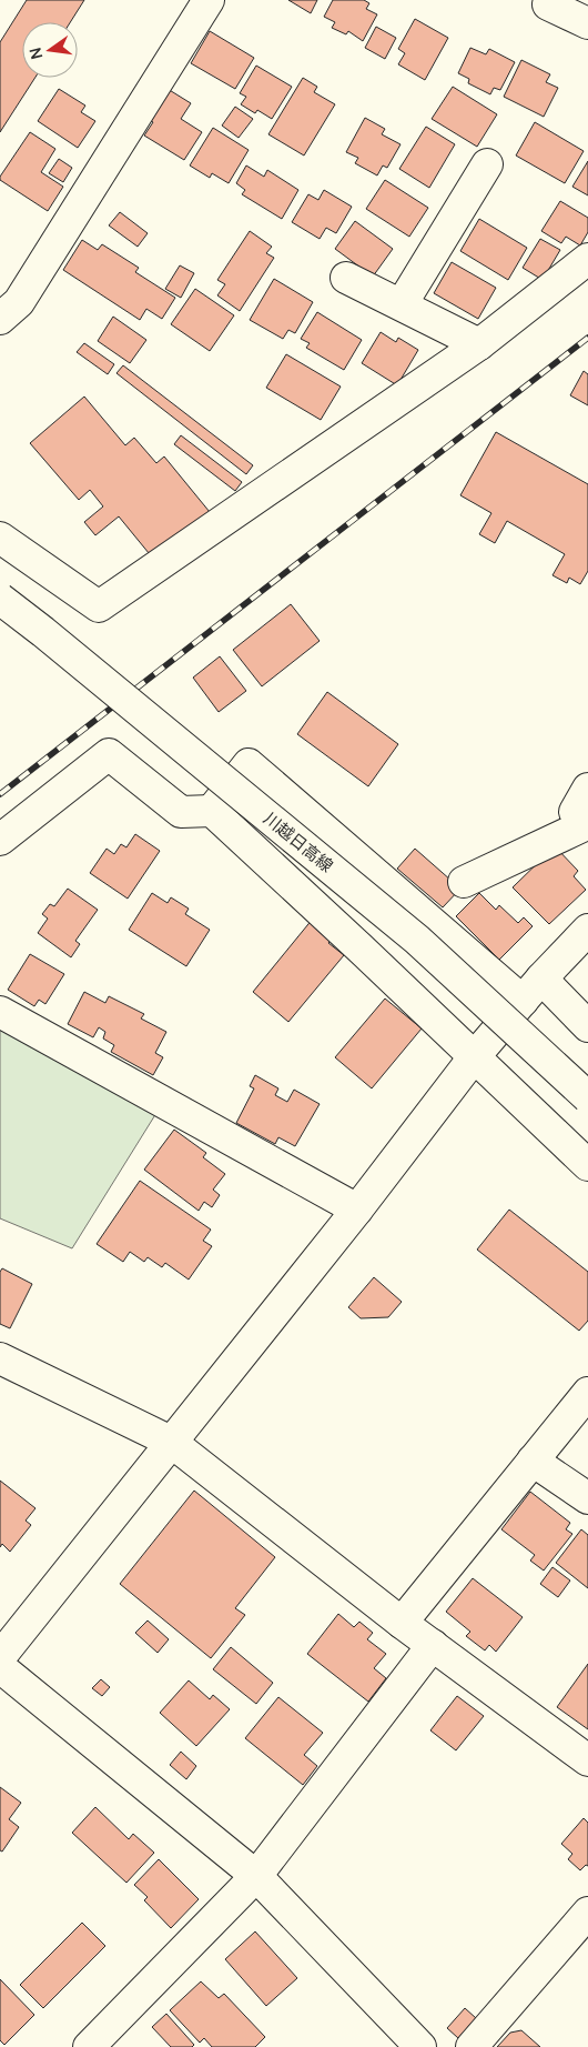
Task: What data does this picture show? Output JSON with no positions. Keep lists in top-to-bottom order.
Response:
{
  "streets": {
    "street": ["川越日高線"]
  },
  "north": "left"
}
